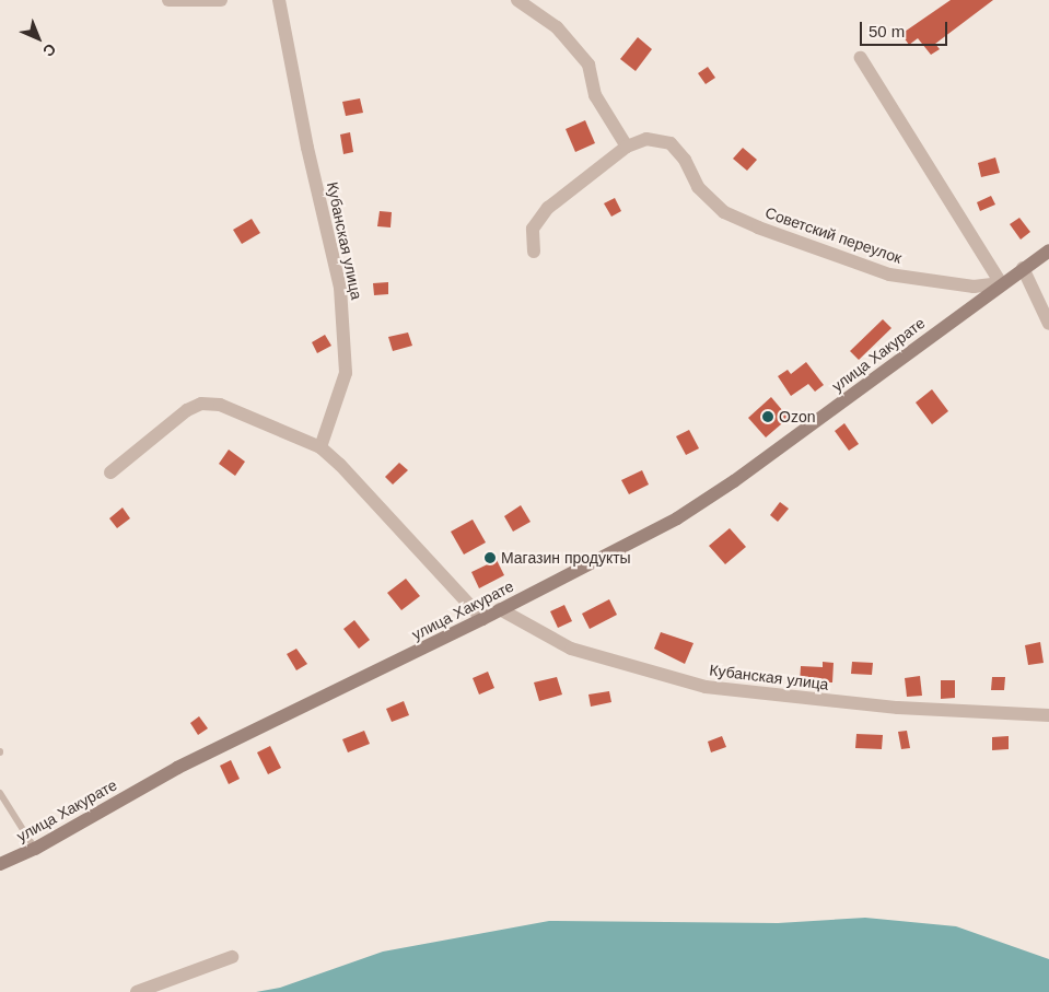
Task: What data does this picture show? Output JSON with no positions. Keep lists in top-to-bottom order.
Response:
{
  "streets": {
    "street": ["Советский переулок", "Кубанская улица", "улица Хакурате"]
  },
  "crossings": [
    ["Советский переулок", "улица Хакурате"],
    ["Кубанская улица", "улица Хакурате"]
  ],
  "places": ["Ozon", "Магазин продукты"],
  "scale_bar": "50 m",
  "north": "bottom right"
}
